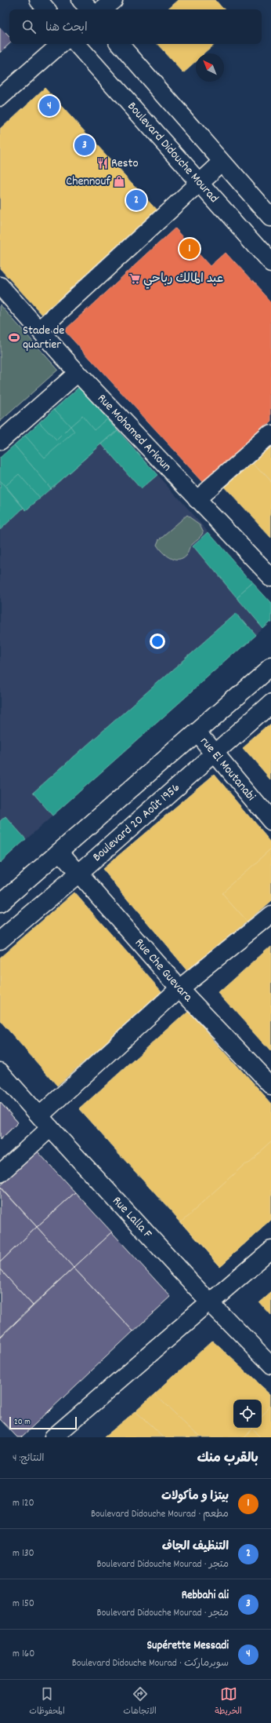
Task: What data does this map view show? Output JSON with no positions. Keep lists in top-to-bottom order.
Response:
{
  "streets": {
    "street": [
      "Boulevard Didouche Mourad",
      "Rue Mohamed Arkoun",
      "rue El Moutanabi",
      "Boulevard 20 Août 1956",
      "Rue Che Guevara",
      "Rue Lalla F"
    ]
  },
  "crossings": [
    ["rue El Moutanabi", "Boulevard 20 Août 1956"],
    ["Boulevard 20 Août 1956", "Rue Che Guevara"]
  ],
  "places": {
    "restaurant": ["Resto"],
    "shop": ["Chennouf"],
    "supermarket": ["عبد المالك رباحي"],
    "sports": ["Stade de quartier"]
  },
  "scale_bar": "20 m",
  "north": "top left",
  "page": {
    "search": "ابحث هنا",
    "pins": [
      "4",
      "3",
      "2",
      "1"
    ],
    "scale": "20 m",
    "heading": ["بالقرب منك", "النتائج: 4"],
    "list": [
      {
        "mark": "1",
        "name": "بيتزا و مأكولات",
        "note": "مطعم · Boulevard Didouche Mourad",
        "value": "120 m"
      },
      {
        "mark": "2",
        "name": "التنظيف الجاف",
        "note": "متجر · Boulevard Didouche Mourad",
        "value": "130 m"
      },
      {
        "mark": "3",
        "name": "Rebbahi ali",
        "note": "متجر · Boulevard Didouche Mourad",
        "value": "150 m"
      },
      {
        "mark": "4",
        "name": "Supérette Messadi",
        "note": "سوبرماركت · Boulevard Didouche Mourad",
        "value": "160 m"
      }
    ],
    "nav": ["الخريطة", "الاتجاهات", "المحفوظات"]
  }
}
